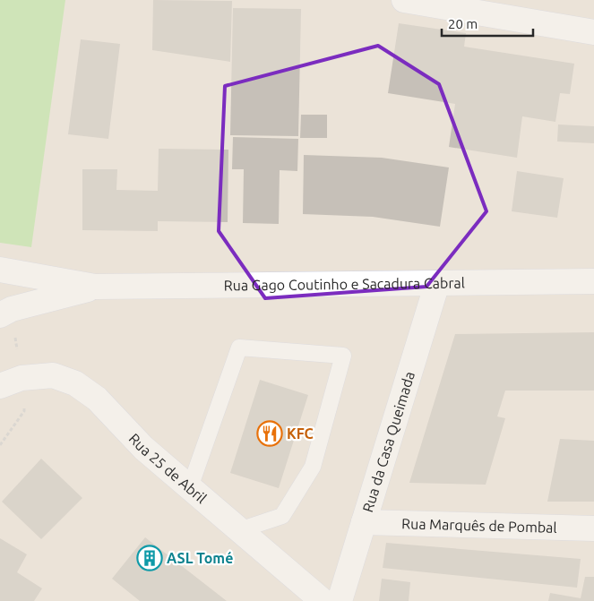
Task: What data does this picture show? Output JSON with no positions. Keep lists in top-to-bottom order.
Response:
{
  "streets": {
    "street": [
      "Rua Gago Coutinho e Sacadura Cabral",
      "Rua da Casa Queimada",
      "Rua 25 de Abril",
      "Rua Marquês de Pombal"
    ]
  },
  "crossings": [
    ["Rua Gago Coutinho e Sacadura Cabral", "Rua da Casa Queimada"],
    ["Rua da Casa Queimada", "Rua Marquês de Pombal"]
  ],
  "places": {
    "restaurant": ["KFC"],
    "building": ["ASL Tomé"]
  },
  "scale_bar": "20 m"
}
